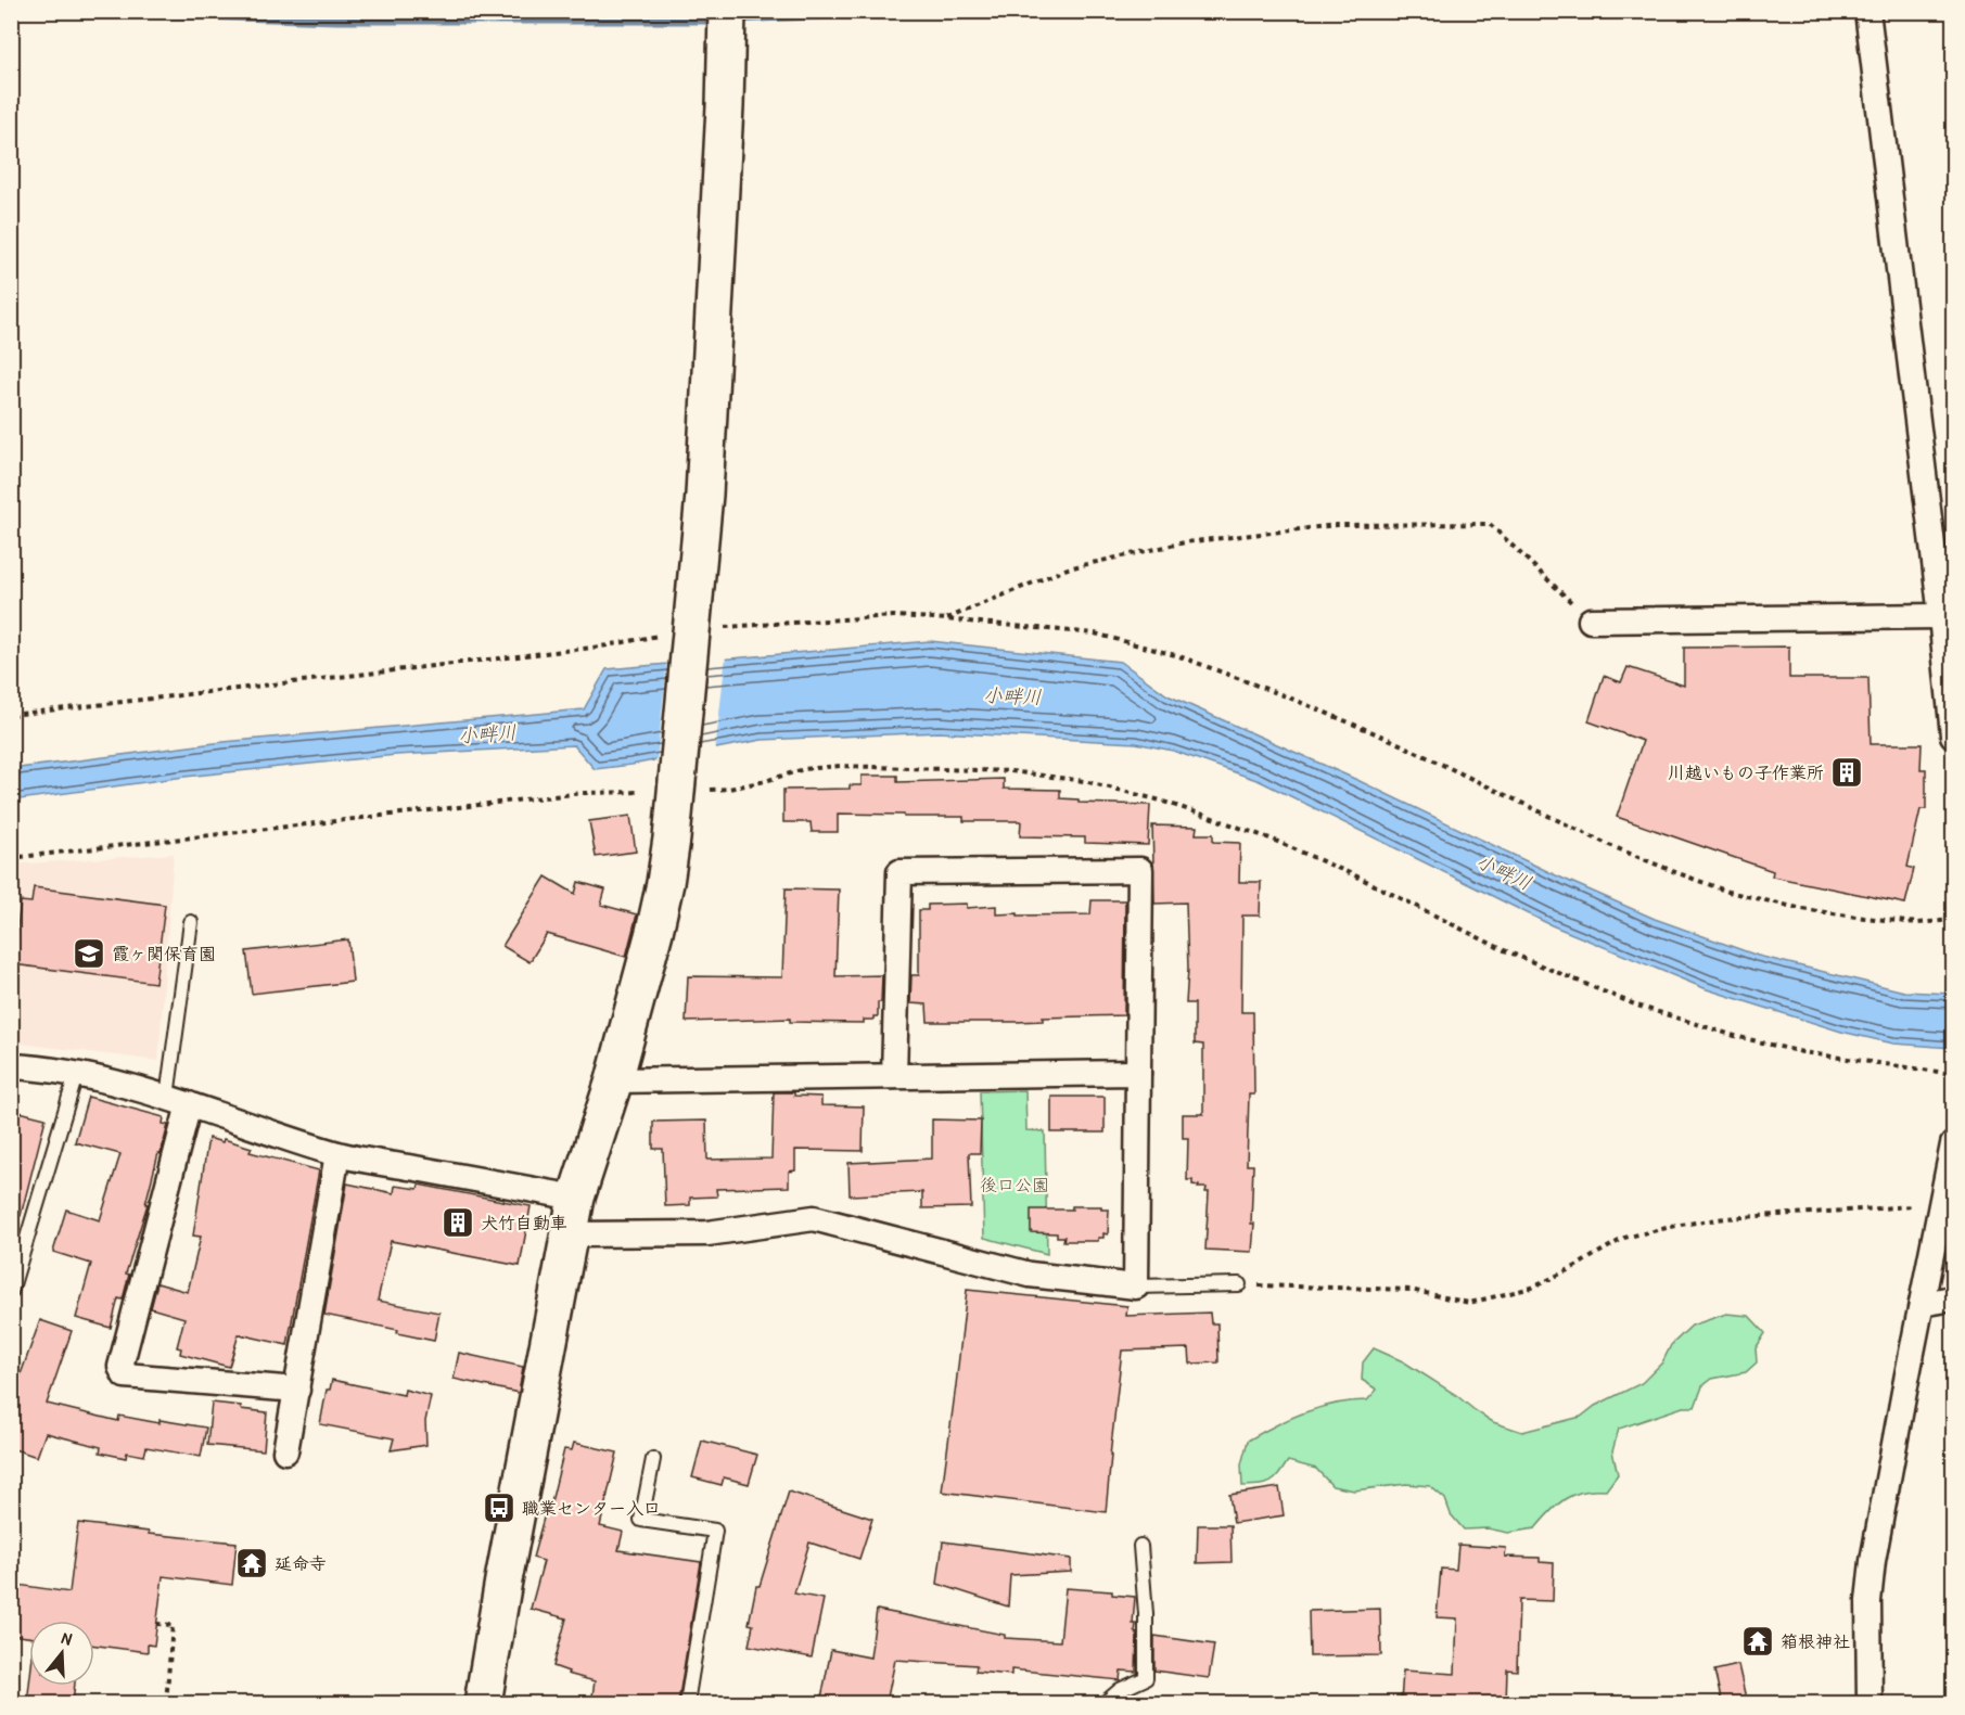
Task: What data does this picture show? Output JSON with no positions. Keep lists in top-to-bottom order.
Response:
{
  "water": ["小畔川"],
  "parks": ["後口公園"],
  "places": {
    "building": ["川越いもの子作業所", "犬竹自動車"],
    "school or university": ["霞ヶ関保育園"],
    "bus stop": ["職業センター入口"],
    "temple": ["延命寺", "箱根神社"]
  },
  "north": "top"
}
